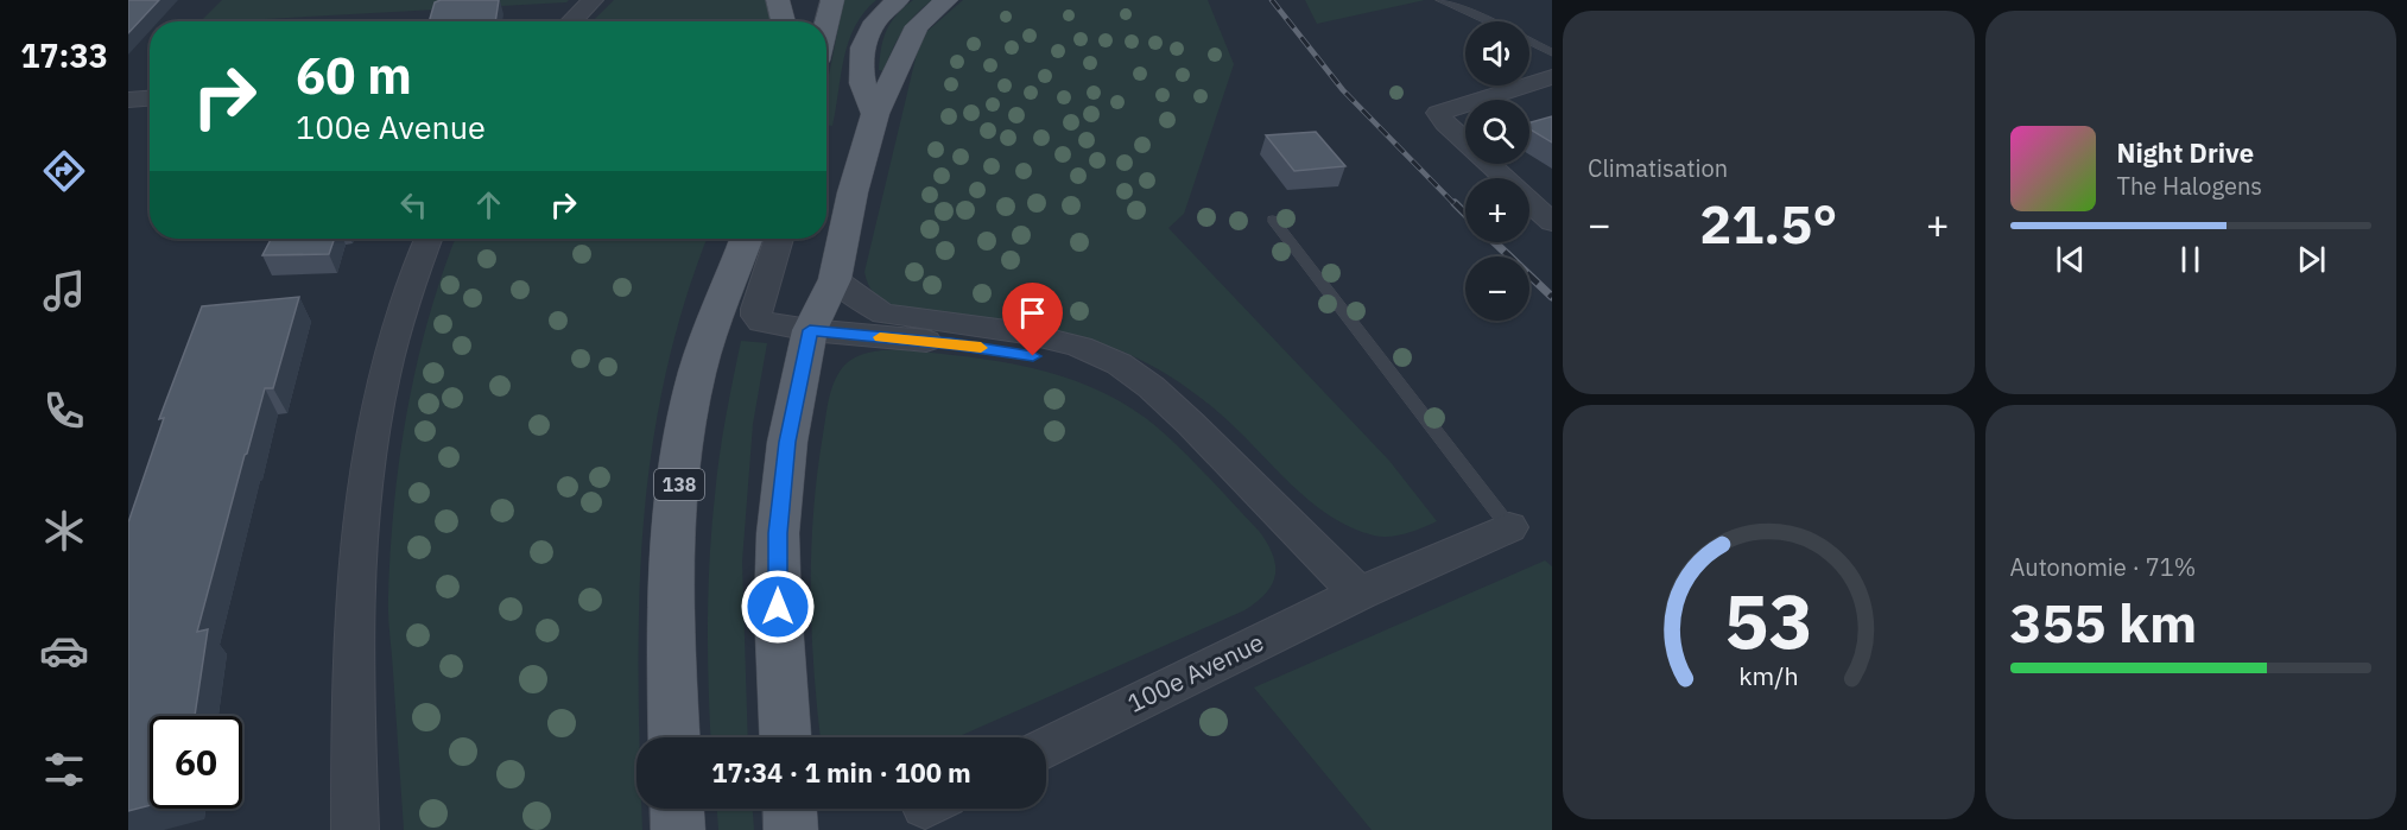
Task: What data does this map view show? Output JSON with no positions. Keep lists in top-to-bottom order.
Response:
{
  "streets": {
    "main road": ["138"],
    "street": ["100e Avenue"]
  },
  "page": {
    "tabs": "17:33",
    "tile": [
      "Climatisation",
      ["Autonomie · 71%", "355 km"]
    ],
    "map_buttons": ["+", "−"],
    "turn": ["60 m", "100e Avenue"],
    "song": ["Night Drive", "The Halogens"],
    "heat": ["−", "21.5°", "+"],
    "limit": "60",
    "trip": "17:34 · 1 min · 100 m",
    "gauge": ["53", "km/h"]
  }
}
